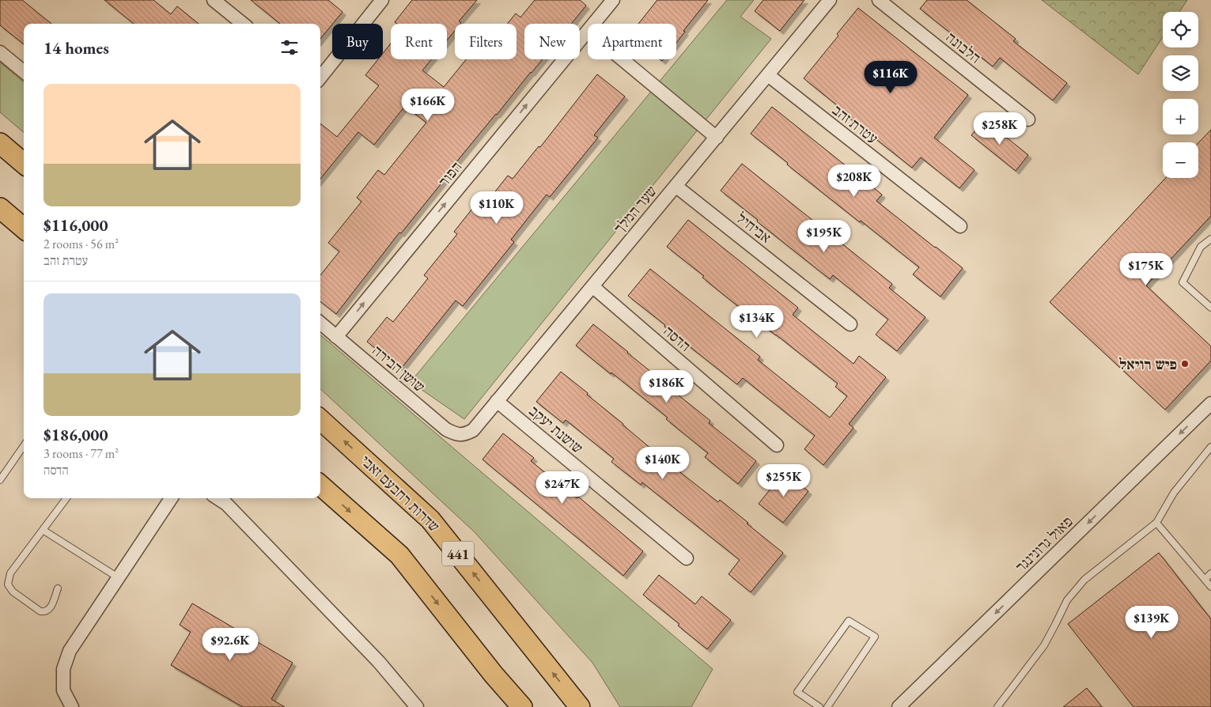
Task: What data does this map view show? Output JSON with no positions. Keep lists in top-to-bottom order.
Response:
{
  "streets": {
    "main road": ["שדרות רחבעם זאבי", "441"],
    "street": [
      "הלבונה",
      "עטרת זהב",
      "הפור",
      "שער המלך",
      "אביחיל",
      "הדסה",
      "שושן הבירה",
      "שושנת יעקב",
      "פאול גרונינגר"
    ]
  },
  "crossings": [
    ["עטרת זהב", "שער המלך"],
    ["הפור", "שושן הבירה"],
    ["שער המלך", "אביחיל"],
    ["שער המלך", "הדסה"],
    ["שער המלך", "שושן הבירה"],
    ["שער המלך", "שושנת יעקב"]
  ],
  "one_way": ["הפור", "פאול גרונינגר"],
  "places": ["פיש רויאל"],
  "page": {
    "map_buttons": ["+", "−"],
    "chip": [
      "Buy",
      "Rent",
      "Filters",
      "New",
      "Apartment"
    ],
    "heading": "14 homes",
    "price": [
      "$116K",
      "$166K",
      "$258K",
      "$208K",
      "$110K",
      "$195K",
      "$175K",
      "$134K",
      "$186K",
      "$140K",
      "$255K",
      "$247K",
      "$139K",
      "$92.6K"
    ],
    "list": [
      {
        "name": "$116,000",
        "note": "2 rooms · 56 m² · עטרת זהב"
      },
      {
        "name": "$186,000",
        "note": "3 rooms · 77 m² · הדסה"
      }
    ]
  }
}
